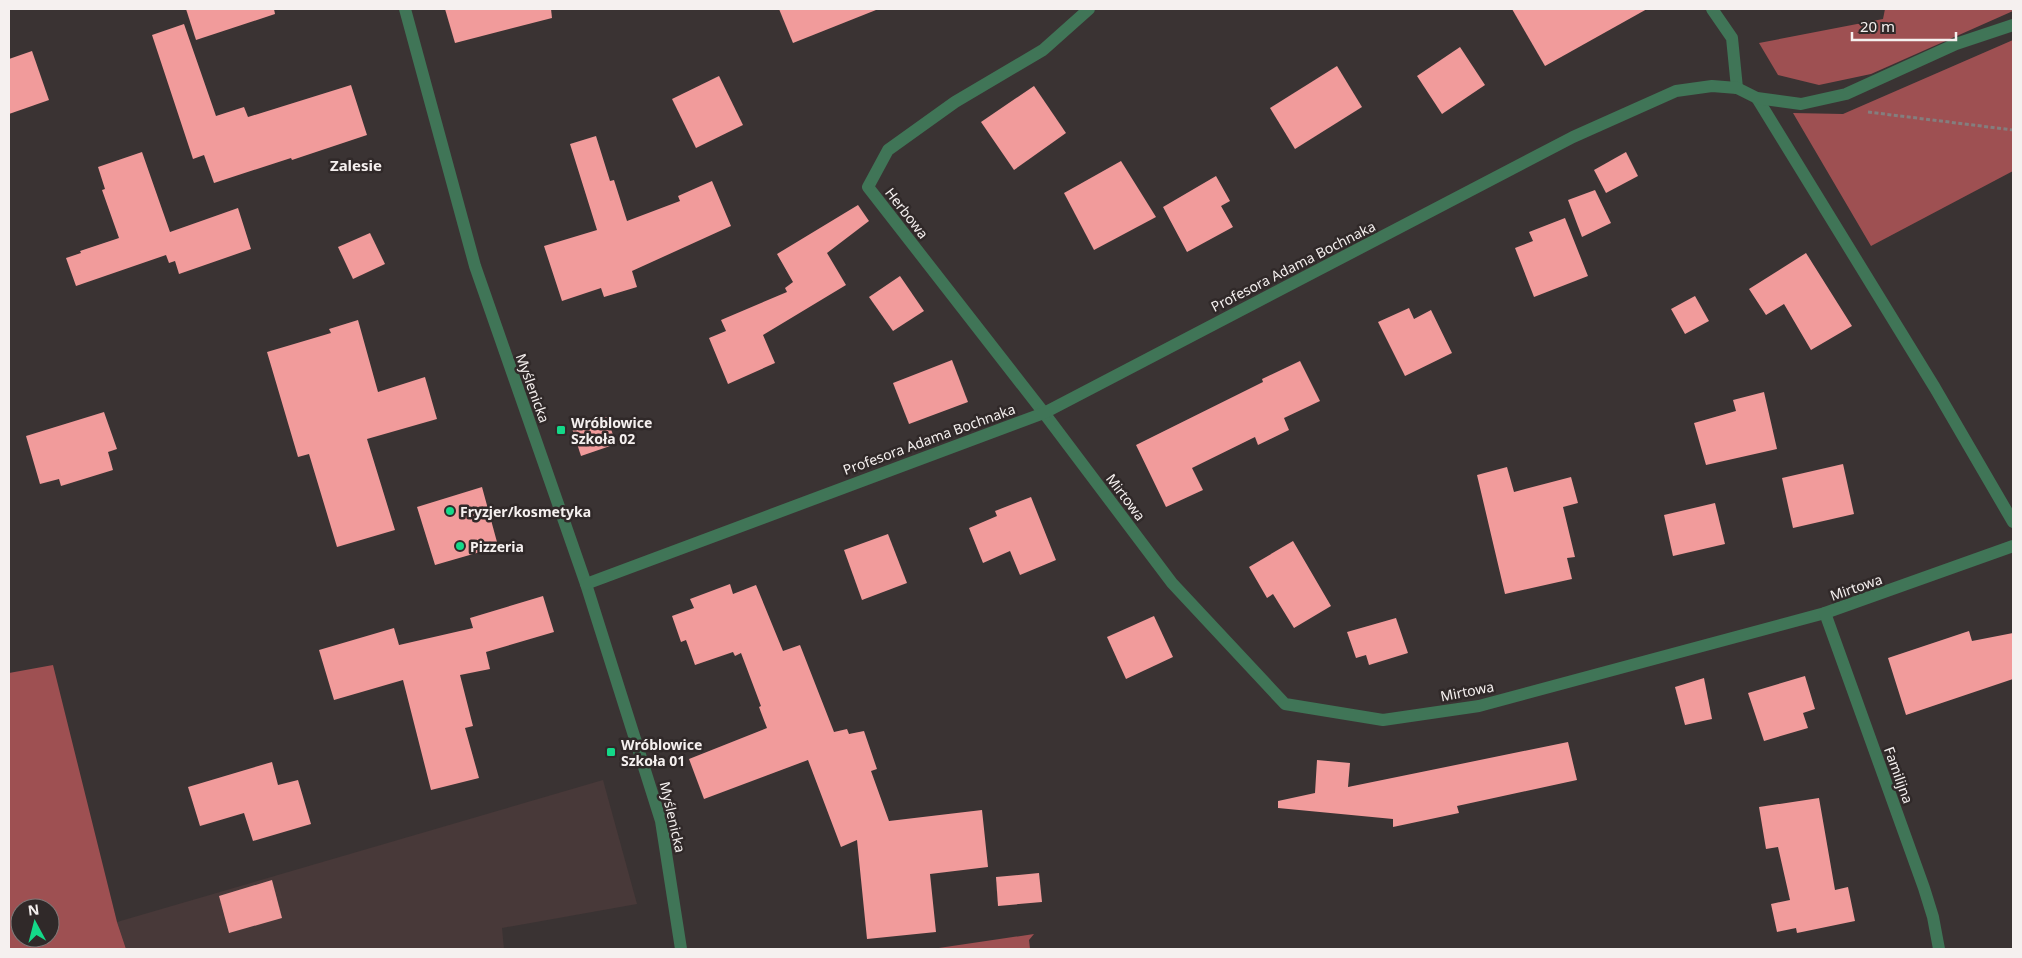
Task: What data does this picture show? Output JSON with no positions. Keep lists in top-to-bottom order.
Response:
{
  "streets": {
    "street": [
      "Herbowa",
      "Profesora Adama Bochnaka",
      "Myślenicka",
      "Mirtowa",
      "Familijna"
    ]
  },
  "crossings": [
    ["Herbowa", "Profesora Adama Bochnaka"],
    ["Herbowa", "Mirtowa"],
    ["Profesora Adama Bochnaka", "Myślenicka"],
    ["Profesora Adama Bochnaka", "Mirtowa"],
    ["Mirtowa", "Familijna"]
  ],
  "districts": ["Zalesie"],
  "places": {
    "transit": ["Wróblowice Szkoła 02", "Wróblowice Szkoła 01"],
    "other": ["Fryzjer/kosmetyka", "Pizzeria"]
  },
  "scale_bar": "20 m",
  "north": "top"
}
